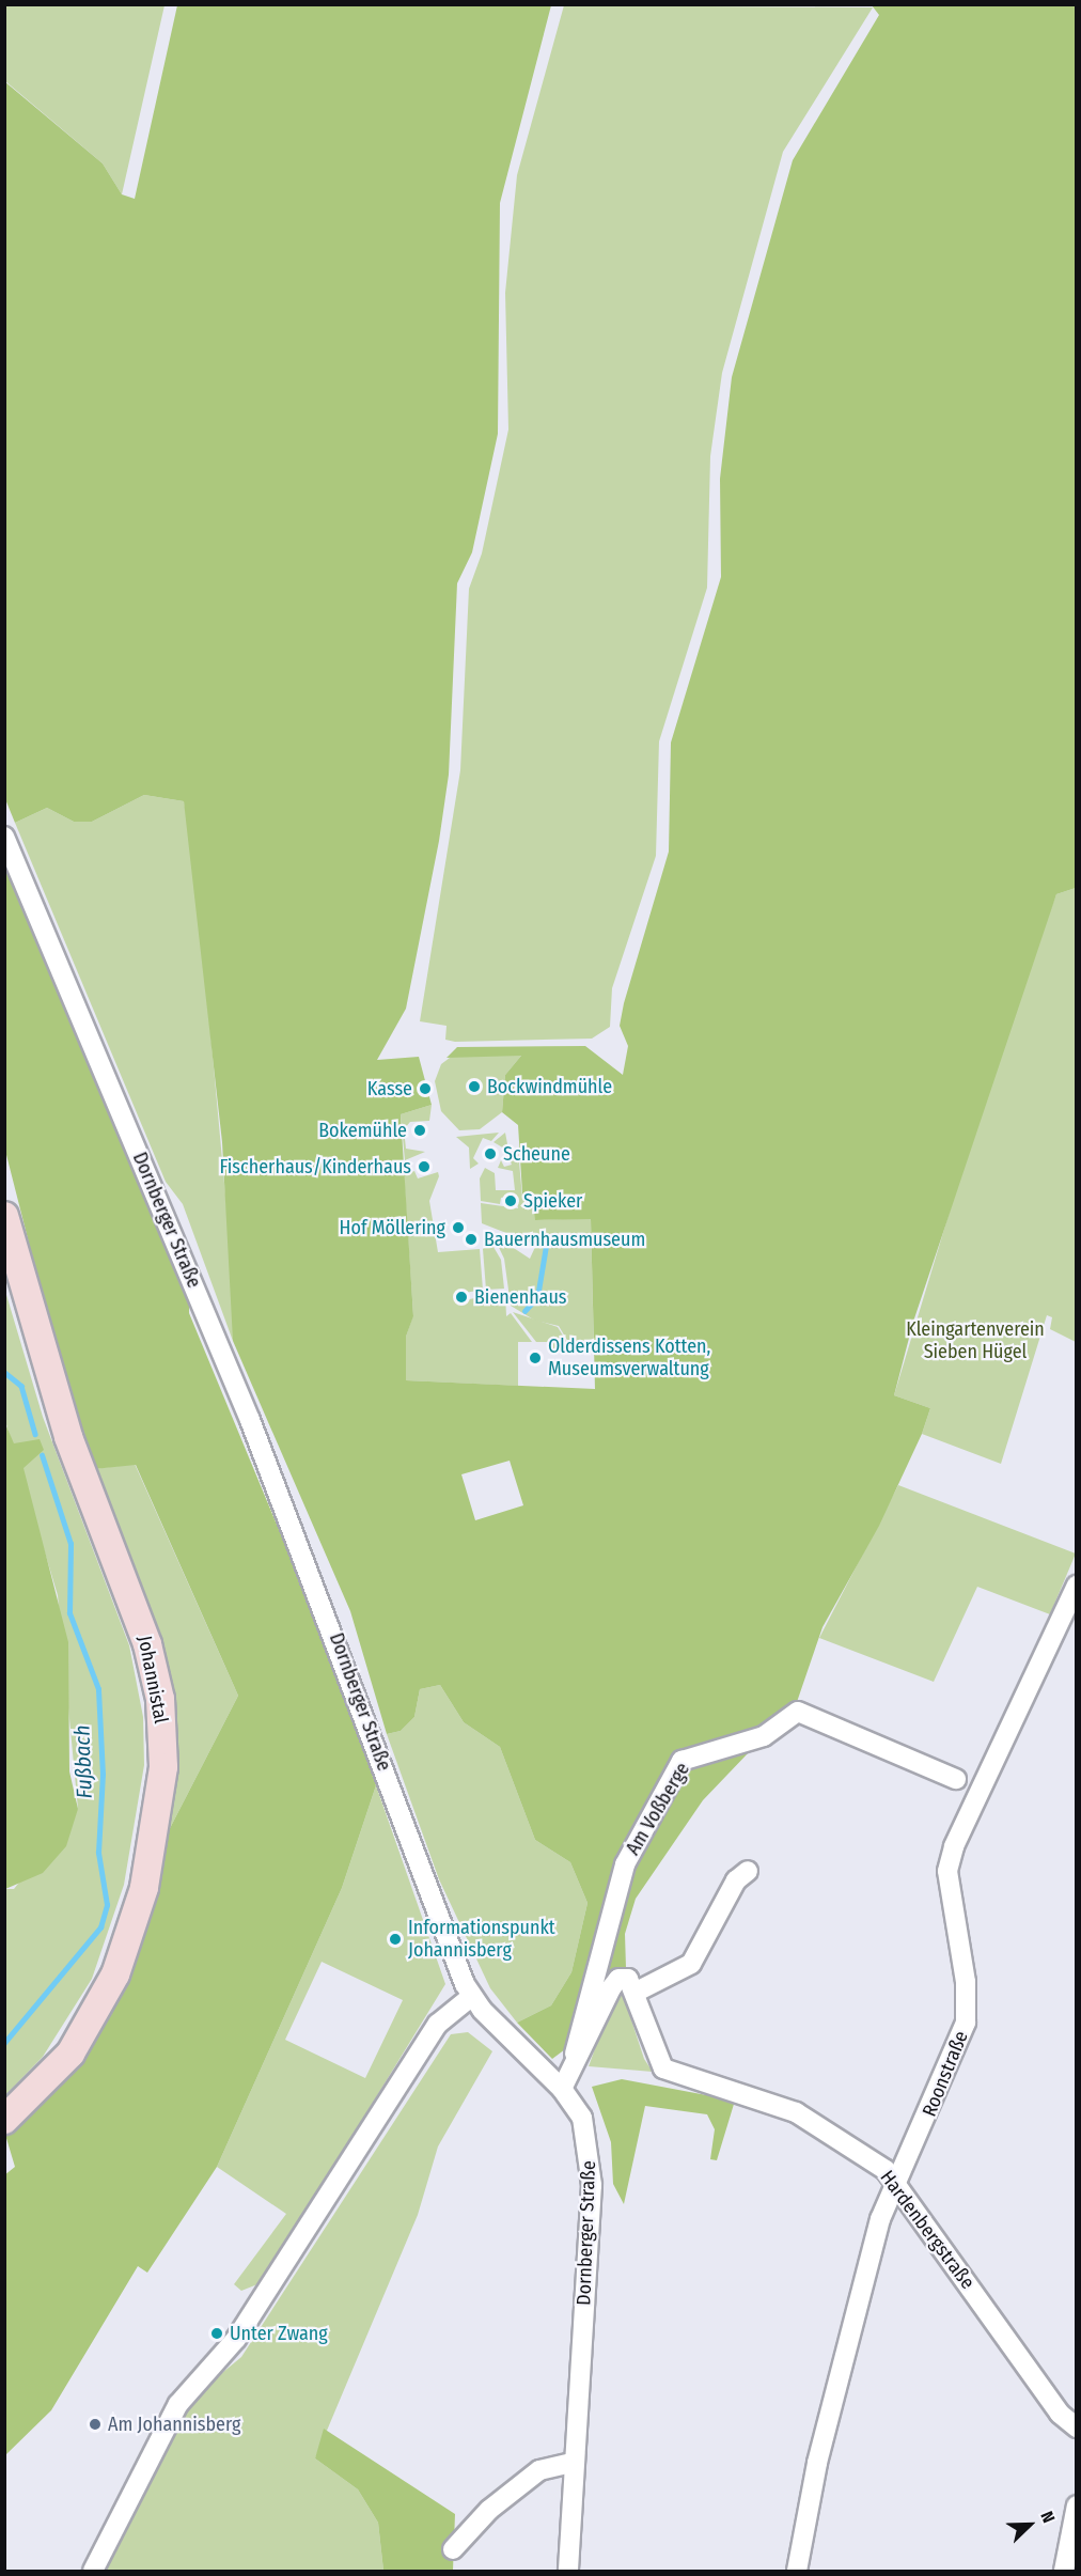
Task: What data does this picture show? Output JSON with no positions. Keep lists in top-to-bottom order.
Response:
{
  "streets": {
    "main road": ["Johannistal"],
    "street": [
      "Dornberger Straße",
      "Am Voßberge",
      "Roonstraße",
      "Hardenbergstraße"
    ]
  },
  "crossings": [
    ["Roonstraße", "Hardenbergstraße"]
  ],
  "water": ["Fußbach"],
  "parks": ["Kleingartenverein Sieben Hügel"],
  "places": [
    "Bockwindmühle",
    "Kasse",
    "Bokemühle",
    "Scheune",
    "Fischerhaus/Kinderhaus",
    "Spieker",
    "Hof Möllering",
    "Bauernhausmuseum",
    "Bienenhaus",
    "Olderdissens Kotten, Museumsverwaltung",
    "Informationspunkt Johannisberg",
    "Unter Zwang",
    "Am Johannisberg"
  ],
  "north": "top right"
}
